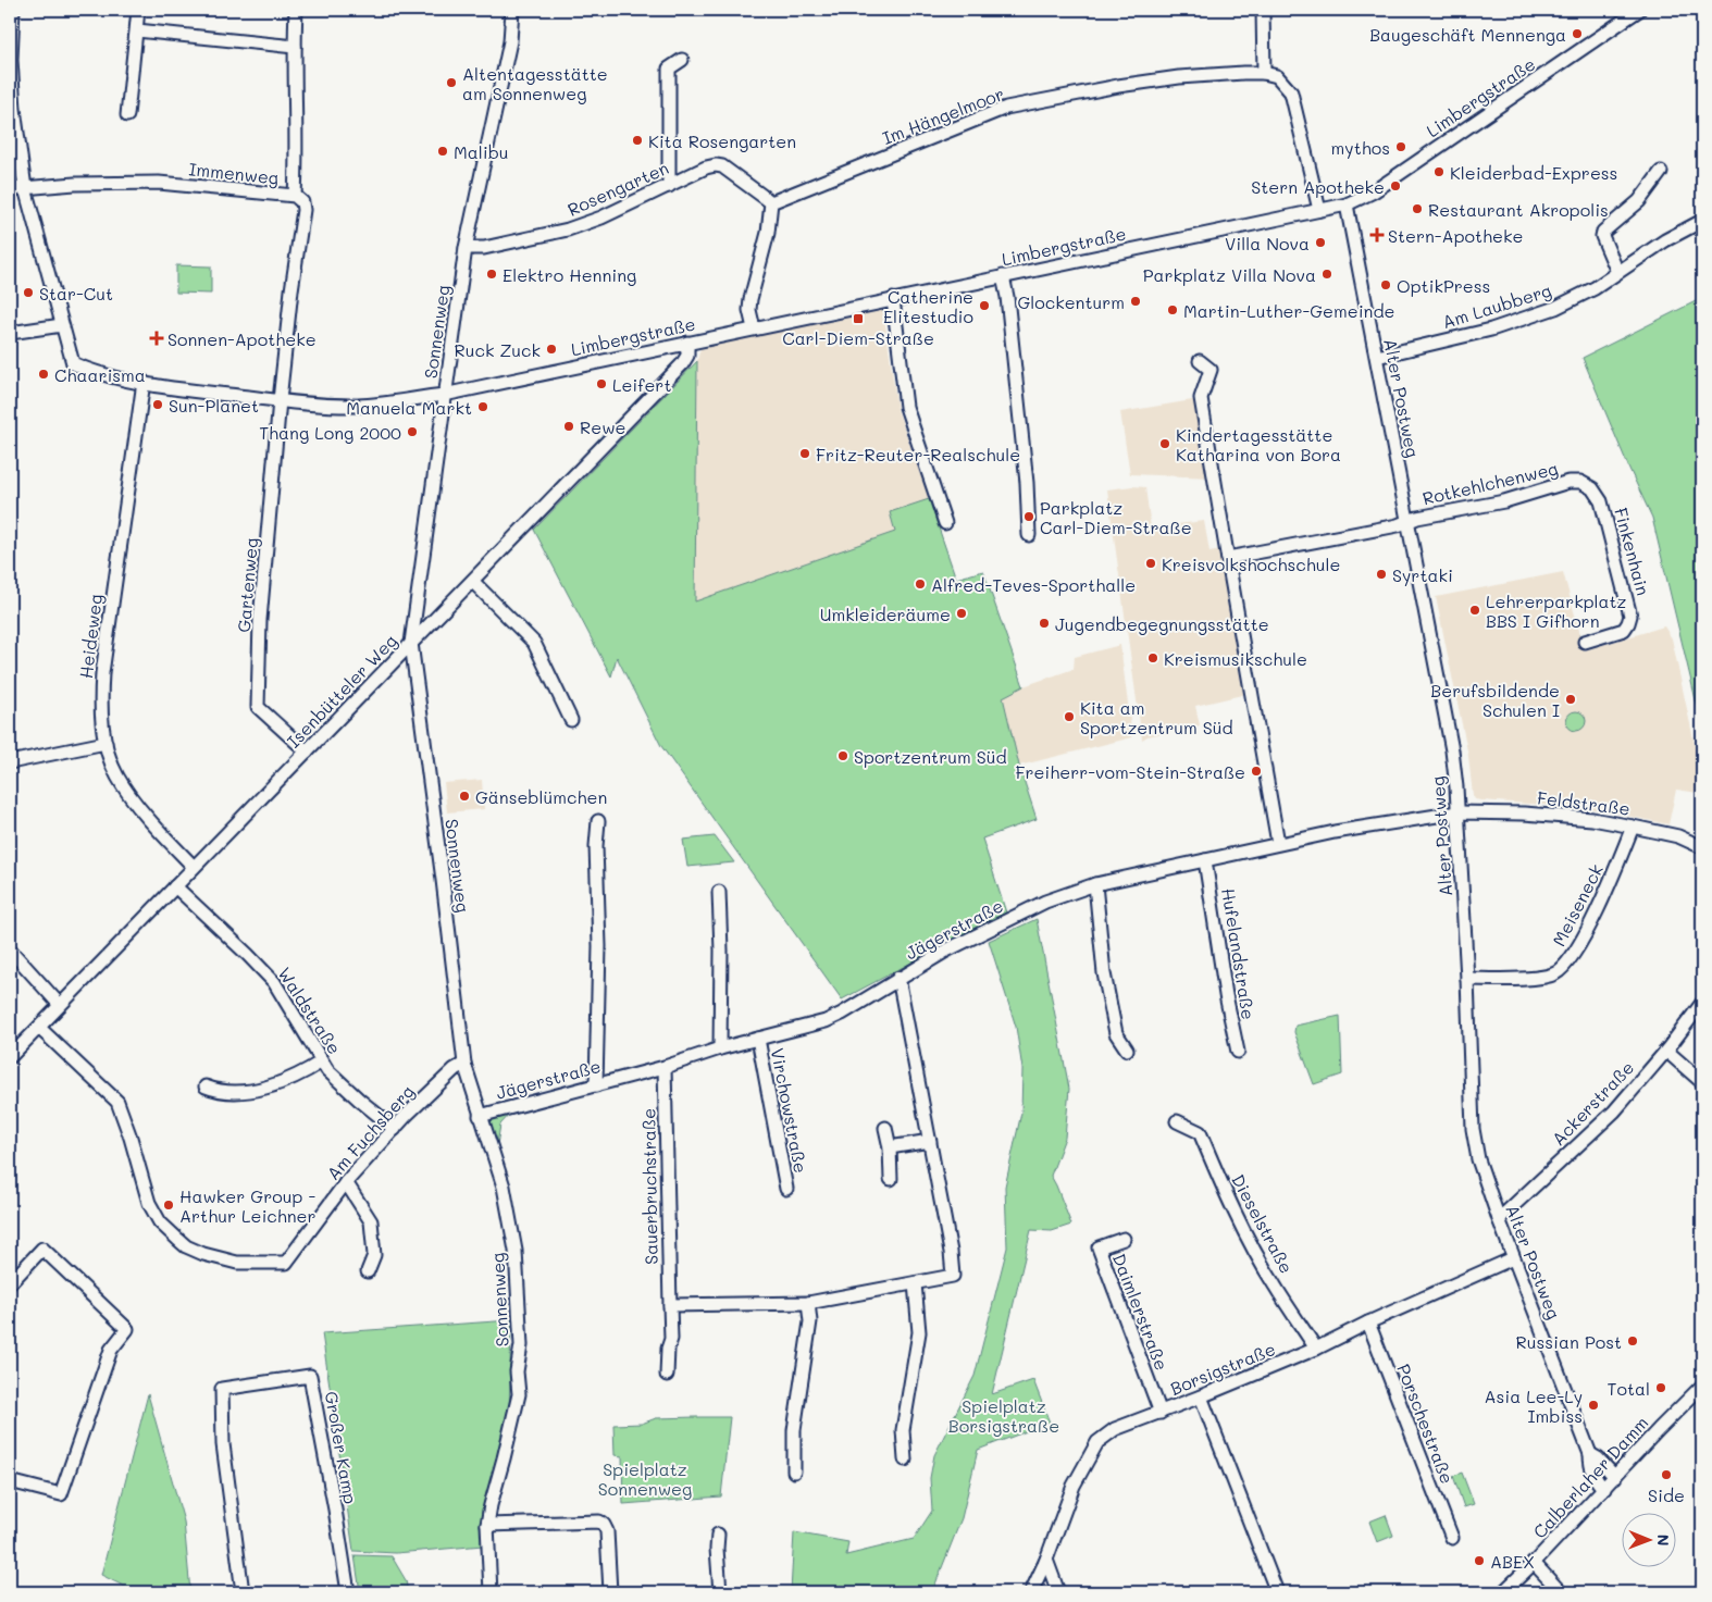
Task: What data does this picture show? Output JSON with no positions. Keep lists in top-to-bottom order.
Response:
{
  "streets": {
    "street": [
      "Limbergstraße",
      "Im Hängelmoor",
      "Immenweg",
      "Rosengarten",
      "Am Laubberg",
      "Sonnenweg",
      "Alter Postweg",
      "Rotkehlchenweg",
      "Finkenhain",
      "Gartenweg",
      "Heideweg",
      "Isenbütteler Weg",
      "Feldstraße",
      "Meiseneck",
      "Jägerstraße",
      "Hufelandstraße",
      "Waldstraße",
      "Ackerstraße",
      "Virchowstraße",
      "Am Fuchsberg",
      "Sauerbruchstraße",
      "Dieselstraße",
      "Daimlerstraße",
      "Borsigstraße",
      "Porschestraße",
      "Großer Kamp",
      "Calberlaher Damm"
    ]
  },
  "crossings": [
    ["Limbergstraße", "Immenweg"],
    ["Limbergstraße", "Sonnenweg"],
    ["Limbergstraße", "Alter Postweg"],
    ["Limbergstraße", "Gartenweg"],
    ["Limbergstraße", "Heideweg"],
    ["Limbergstraße", "Isenbütteler Weg"],
    ["Im Hängelmoor", "Rosengarten"],
    ["Immenweg", "Gartenweg"],
    ["Rosengarten", "Sonnenweg"],
    ["Am Laubberg", "Alter Postweg"],
    ["Sonnenweg", "Isenbütteler Weg"],
    ["Sonnenweg", "Jägerstraße"],
    ["Sonnenweg", "Am Fuchsberg"],
    ["Alter Postweg", "Rotkehlchenweg"],
    ["Alter Postweg", "Feldstraße"],
    ["Alter Postweg", "Meiseneck"],
    ["Alter Postweg", "Jägerstraße"],
    ["Alter Postweg", "Ackerstraße"],
    ["Alter Postweg", "Borsigstraße"],
    ["Alter Postweg", "Calberlaher Damm"],
    ["Rotkehlchenweg", "Finkenhain"],
    ["Gartenweg", "Isenbütteler Weg"],
    ["Heideweg", "Isenbütteler Weg"],
    ["Isenbütteler Weg", "Waldstraße"],
    ["Isenbütteler Weg", "Am Fuchsberg"],
    ["Feldstraße", "Meiseneck"],
    ["Feldstraße", "Jägerstraße"],
    ["Jägerstraße", "Hufelandstraße"],
    ["Jägerstraße", "Virchowstraße"],
    ["Jägerstraße", "Sauerbruchstraße"],
    ["Waldstraße", "Am Fuchsberg"],
    ["Dieselstraße", "Borsigstraße"],
    ["Daimlerstraße", "Borsigstraße"],
    ["Borsigstraße", "Porschestraße"]
  ],
  "parks": ["Spielplatz Borsigstraße", "Spielplatz Sonnenweg"],
  "places": {
    "other": [
      "Baugeschäft Mennenga",
      "Altentagesstätte am Sonnenweg",
      "Kita Rosengarten",
      "mythos",
      "Malibu",
      "Kleiderbad-Express",
      "Stern Apotheke",
      "Restaurant Akropolis",
      "Villa Nova",
      "Elektro Henning",
      "Parkplatz Villa Nova",
      "OptikPress",
      "Star-Cut",
      "Glockenturm",
      "Catherine Elitestudio",
      "Martin-Luther-Gemeinde",
      "Ruck Zuck",
      "Chaarisma",
      "Leifert",
      "Sun-Planet",
      "Manuela Markt",
      "Rewe",
      "Thang Long 2000",
      "Kindertagesstätte Katharina von Bora",
      "Fritz-Reuter-Realschule",
      "Parkplatz Carl-Diem-Straße",
      "Kreisvolkshochschule",
      "Syrtaki",
      "Alfred-Teves-Sporthalle",
      "Lehrerparkplatz BBS I Gifhorn",
      "Umkleideräume",
      "Jugendbegegnungsstätte",
      "Kreismusikschule",
      "Berufsbildende Schulen I",
      "Kita am Sportzentrum Süd",
      "Sportzentrum Süd",
      "Freiherr-vom-Stein-Straße",
      "Gänseblümchen",
      "Hawker Group - Arthur Leichner",
      "Russian Post",
      "Total",
      "Asia Lee-Ly Imbiss",
      "Side",
      "ABEX"
    ],
    "health": ["Stern-Apotheke", "Sonnen-Apotheke"],
    "transit": ["Carl-Diem-Straße"]
  },
  "north": "right"
}
